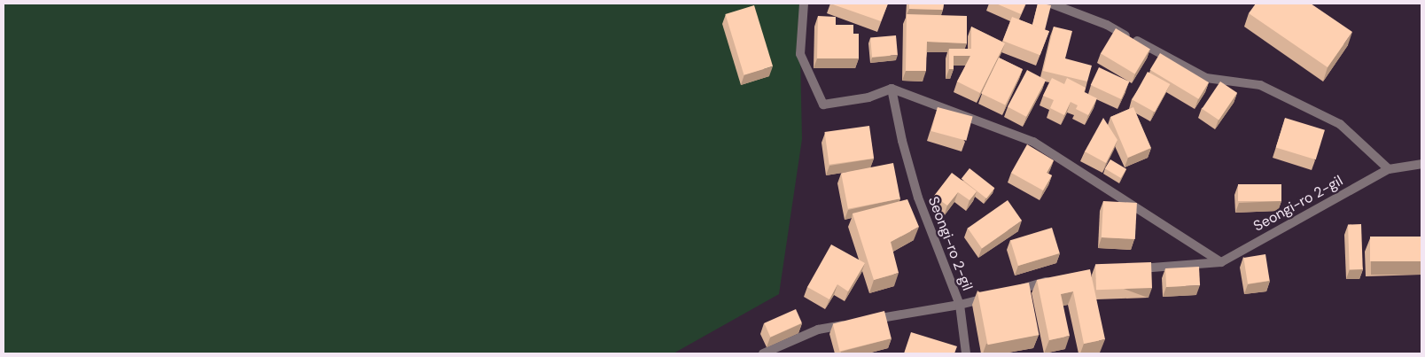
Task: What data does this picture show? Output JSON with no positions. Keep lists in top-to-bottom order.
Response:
{
  "streets": {
    "street": ["Seongi-ro 2-gil"]
  }
}
